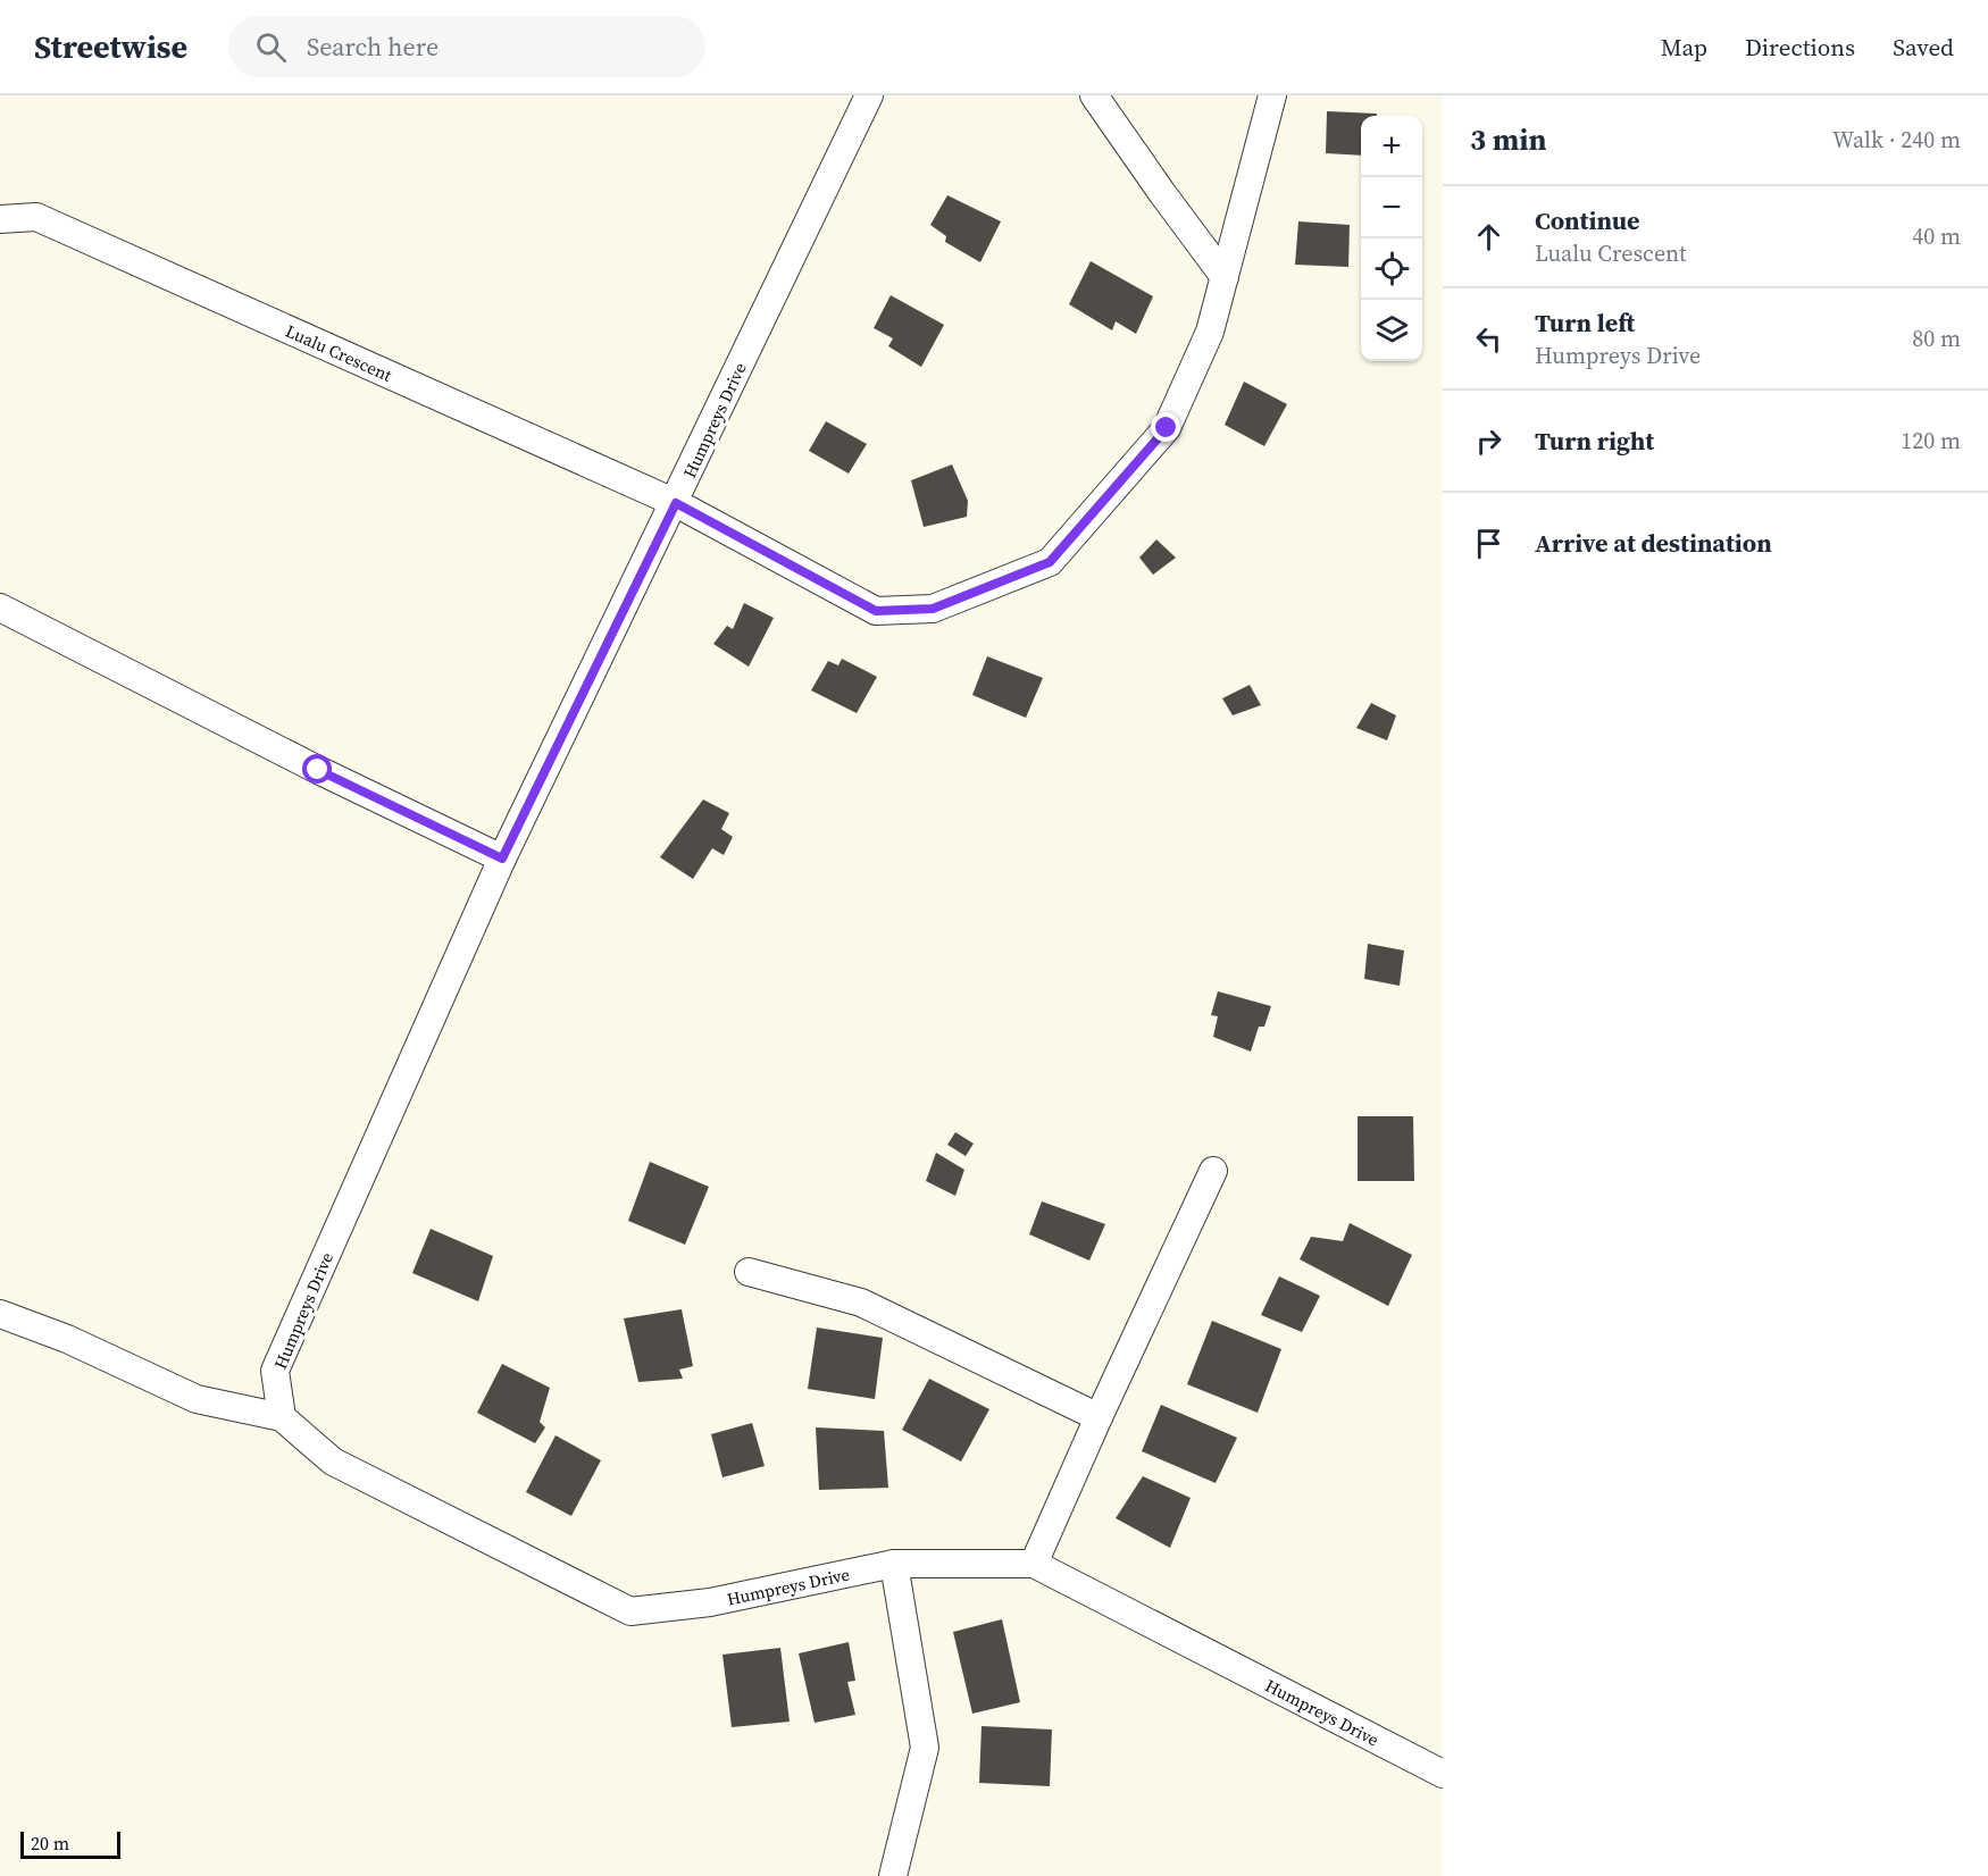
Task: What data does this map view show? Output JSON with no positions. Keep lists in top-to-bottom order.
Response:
{
  "streets": {
    "street": ["Lualu Crescent", "Humpreys Drive"]
  },
  "crossings": [
    ["Lualu Crescent", "Humpreys Drive"]
  ],
  "scale_bar": "20 m",
  "page": {
    "header": "Streetwise",
    "search": "Search here",
    "nav": ["Map", "Directions", "Saved"],
    "heading": ["3 min", "Walk · 240 m"],
    "map_buttons": ["+", "−"],
    "list": [
      ["Continue", "Lualu Crescent", "40 m"],
      ["Turn left", "Humpreys Drive", "80 m"],
      ["Turn right", "120 m"],
      "Arrive at destination"
    ],
    "scale": "20 m"
  }
}
